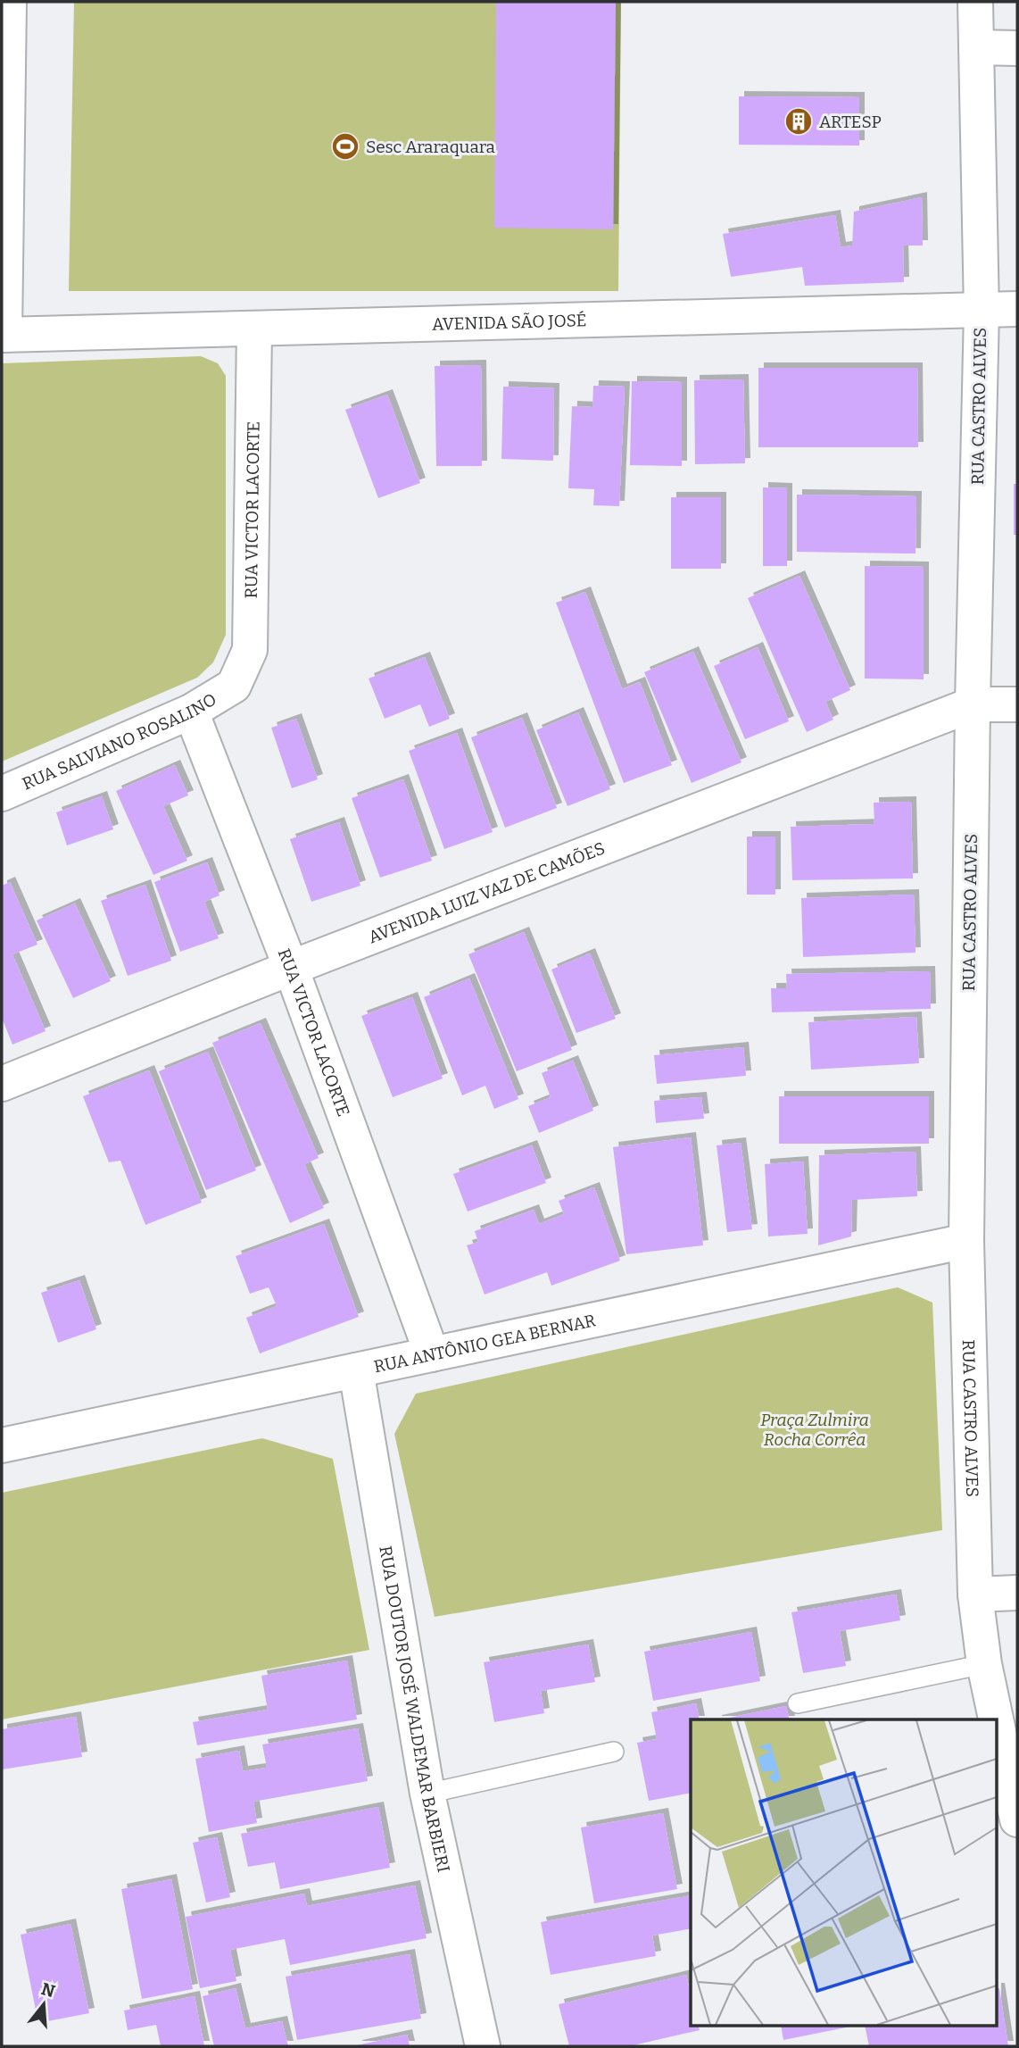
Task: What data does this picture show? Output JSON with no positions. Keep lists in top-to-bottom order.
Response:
{
  "streets": {
    "street": [
      "AVENIDA SÃO JOSÉ",
      "RUA CASTRO ALVES",
      "RUA VICTOR LACORTE",
      "RUA SALVIANO ROSALINO",
      "AVENIDA LUIZ VAZ DE CAMÕES",
      "RUA ANTÔNIO GEA BERNAR",
      "RUA DOUTOR JOSÉ WALDEMAR BARBIERI"
    ]
  },
  "crossings": [
    ["AVENIDA SÃO JOSÉ", "RUA CASTRO ALVES"],
    ["AVENIDA SÃO JOSÉ", "RUA VICTOR LACORTE"],
    ["RUA CASTRO ALVES", "AVENIDA LUIZ VAZ DE CAMÕES"],
    ["RUA CASTRO ALVES", "RUA ANTÔNIO GEA BERNAR"],
    ["RUA VICTOR LACORTE", "RUA SALVIANO ROSALINO"],
    ["RUA VICTOR LACORTE", "AVENIDA LUIZ VAZ DE CAMÕES"],
    ["RUA VICTOR LACORTE", "RUA ANTÔNIO GEA BERNAR"],
    ["RUA ANTÔNIO GEA BERNAR", "RUA DOUTOR JOSÉ WALDEMAR BARBIERI"]
  ],
  "parks": ["Praça Zulmira Rocha Corrêa"],
  "places": {
    "building": ["ARTESP"],
    "sports": ["Sesc Araraquara"]
  },
  "north": "top"
}
